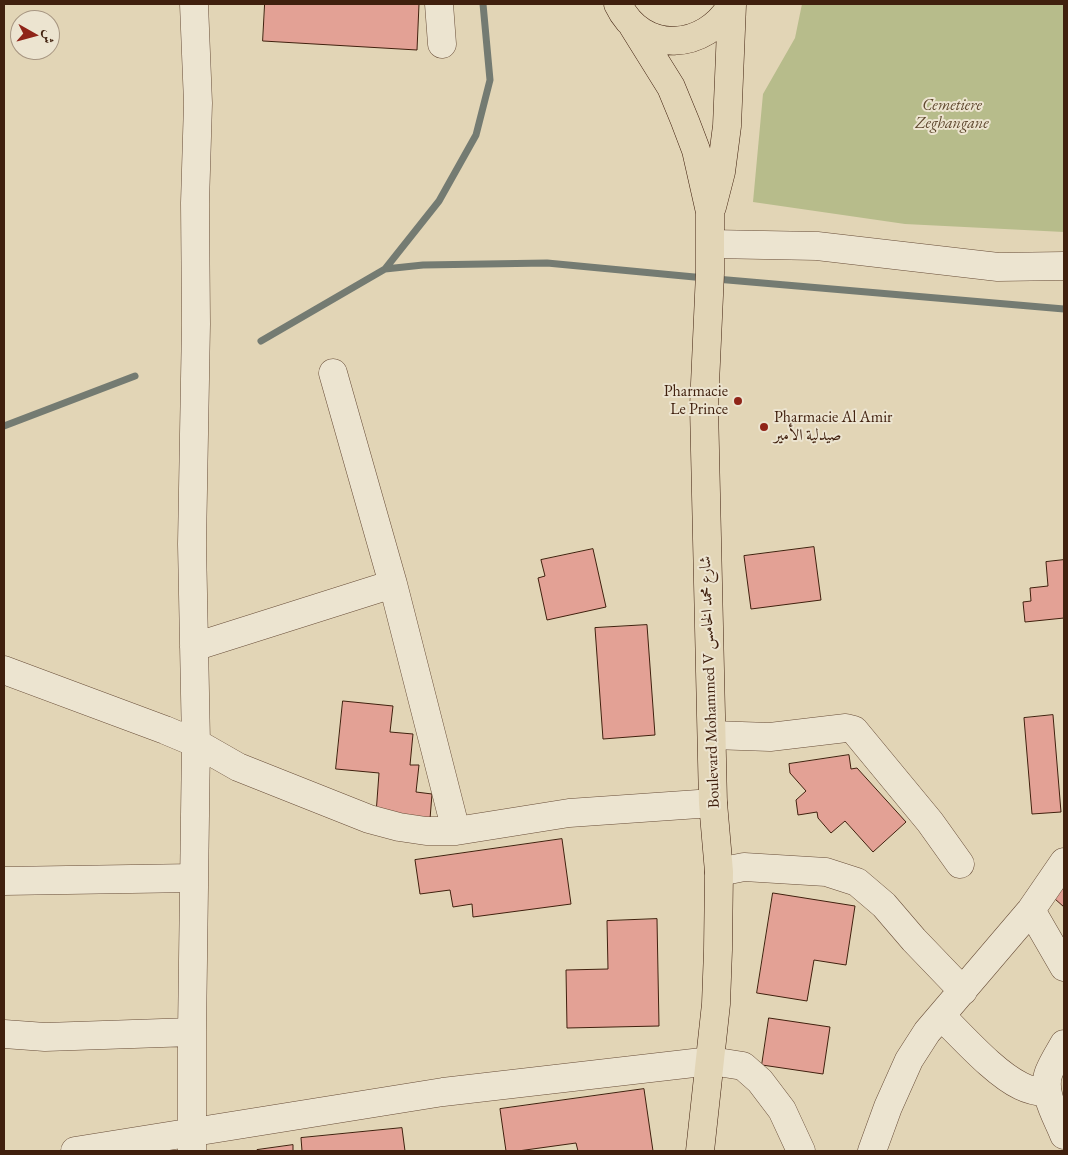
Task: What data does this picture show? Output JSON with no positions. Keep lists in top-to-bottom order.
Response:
{
  "streets": {
    "main road": ["Boulevard Mohammed V شارع محمد الخامس"]
  },
  "parks": ["Cemetiere Zeghangane"],
  "places": ["Pharmacie Le Prince", "Pharmacie Al Amir صيدلية الأمير"],
  "north": "right"
}
